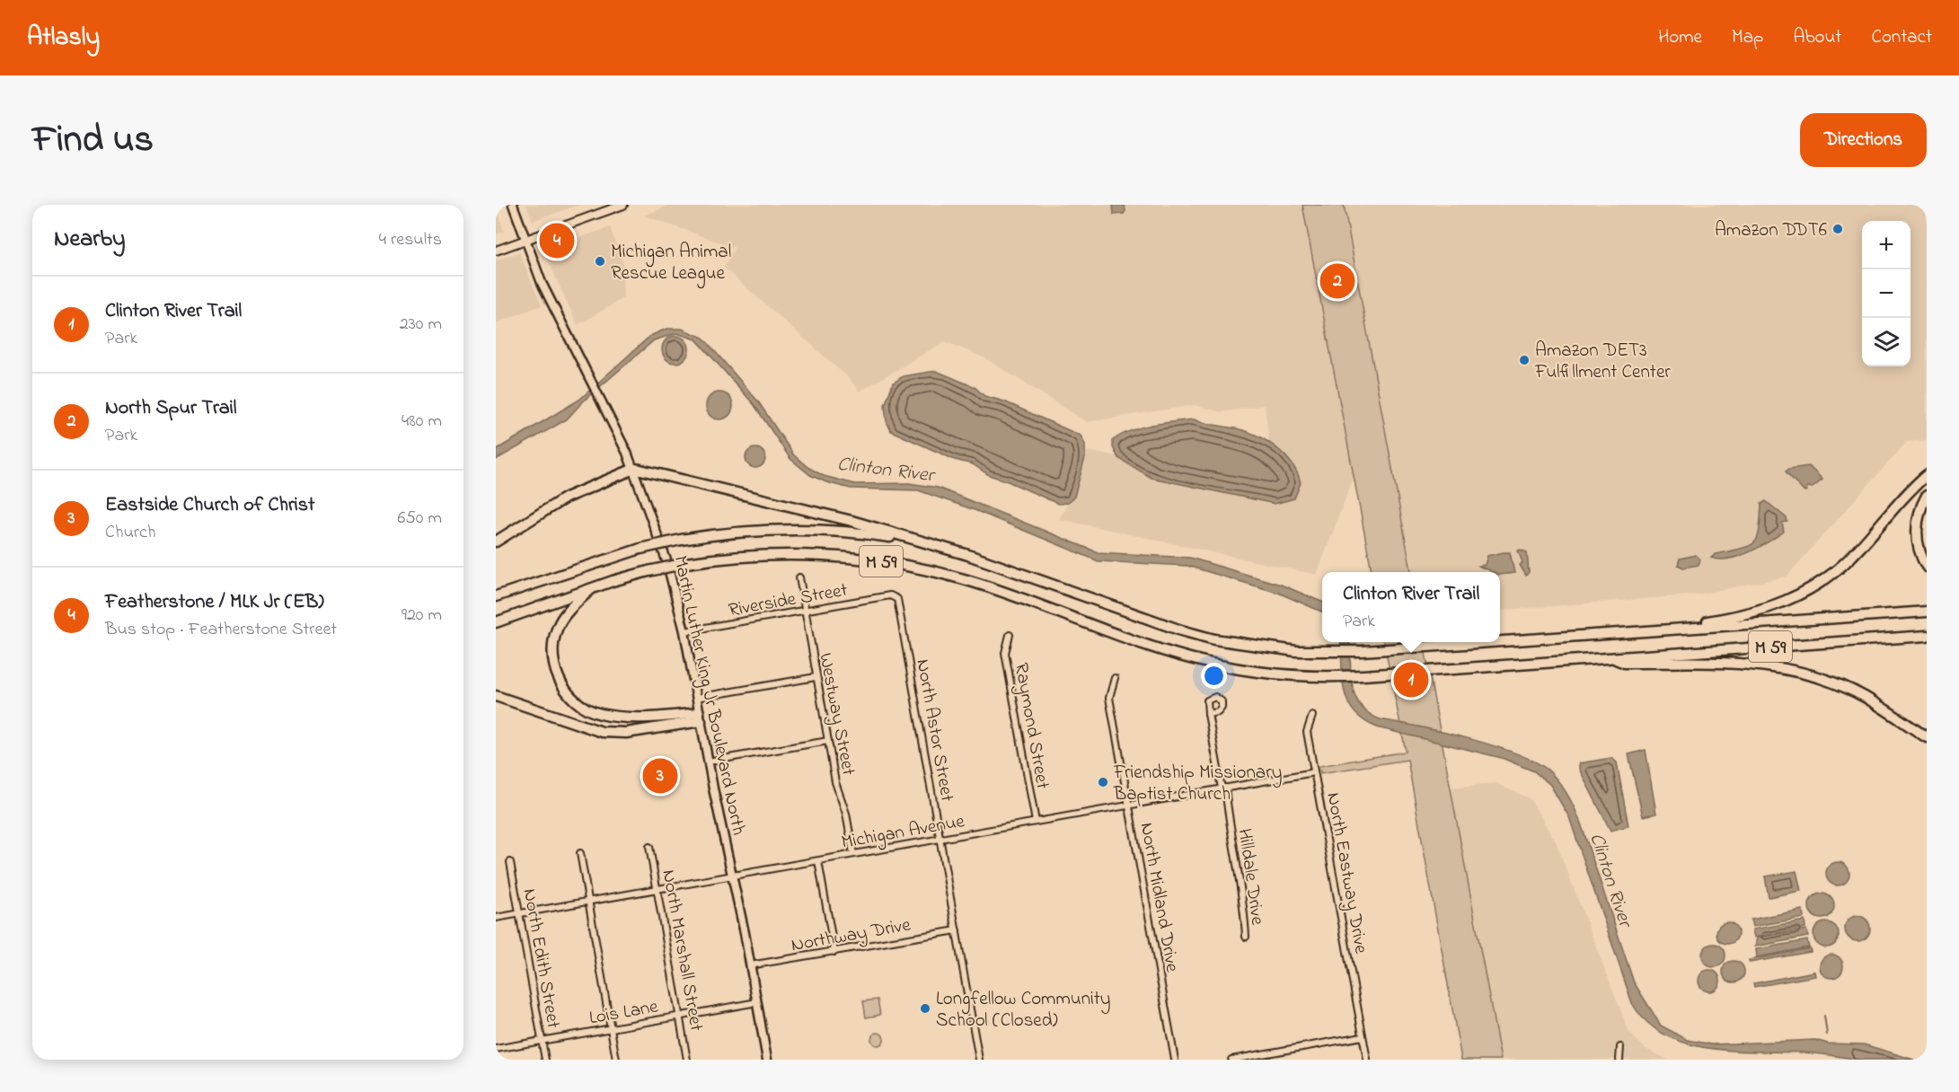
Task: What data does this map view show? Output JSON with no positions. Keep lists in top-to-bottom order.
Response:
{
  "streets": {
    "highway": ["M 59"],
    "main road": ["Martin Luther King Jr Boulevard North"],
    "street": [
      "Riverside Street",
      "Westway Street",
      "Raymond Street",
      "North Astor Street",
      "Michigan Avenue",
      "North Eastway Drive",
      "Hilldale Drive",
      "North Midland Drive",
      "Northway Drive",
      "North Marshall Street",
      "North Edith Street",
      "Lois Lane"
    ]
  },
  "crossings": [
    ["Riverside Street", "Martin Luther King Jr Boulevard North"],
    ["Riverside Street", "Westway Street"],
    ["Riverside Street", "North Astor Street"],
    ["Martin Luther King Jr Boulevard North", "Michigan Avenue"],
    ["Martin Luther King Jr Boulevard North", "Northway Drive"],
    ["Martin Luther King Jr Boulevard North", "Lois Lane"],
    ["Westway Street", "Michigan Avenue"],
    ["Raymond Street", "Michigan Avenue"],
    ["North Astor Street", "Michigan Avenue"],
    ["North Astor Street", "Northway Drive"],
    ["Michigan Avenue", "North Eastway Drive"],
    ["Michigan Avenue", "Hilldale Drive"],
    ["Michigan Avenue", "North Midland Drive"],
    ["Michigan Avenue", "North Marshall Street"],
    ["Michigan Avenue", "North Edith Street"],
    ["North Marshall Street", "Lois Lane"],
    ["North Edith Street", "Lois Lane"]
  ],
  "water": ["Clinton River"],
  "places": [
    "Amazon DDT6",
    "Michigan Animal Rescue League",
    "Amazon DET3 Fulfillment Center",
    "Friendship Missionary Baptist Church",
    "Longfellow Community School (Closed)"
  ],
  "page": {
    "header": "Atlasly",
    "nav": [
      "Home",
      "Map",
      "About",
      "Contact"
    ],
    "title": "Find us",
    "buttons": "Directions",
    "heading": ["Nearby", "4 results"],
    "map_buttons": ["+", "−"],
    "pins": [
      "4",
      "2",
      "1",
      "3"
    ],
    "list": [
      {
        "mark": "1",
        "name": "Clinton River Trail",
        "note": "Park",
        "value": "230 m"
      },
      {
        "mark": "2",
        "name": "North Spur Trail",
        "note": "Park",
        "value": "480 m"
      },
      {
        "mark": "3",
        "name": "Eastside Church of Christ",
        "note": "Church",
        "value": "650 m"
      },
      {
        "mark": "4",
        "name": "Featherstone / MLK Jr (EB)",
        "note": "Bus stop · Featherstone Street",
        "value": "920 m"
      }
    ],
    "popup": ["Clinton River Trail", "Park"]
  }
}
